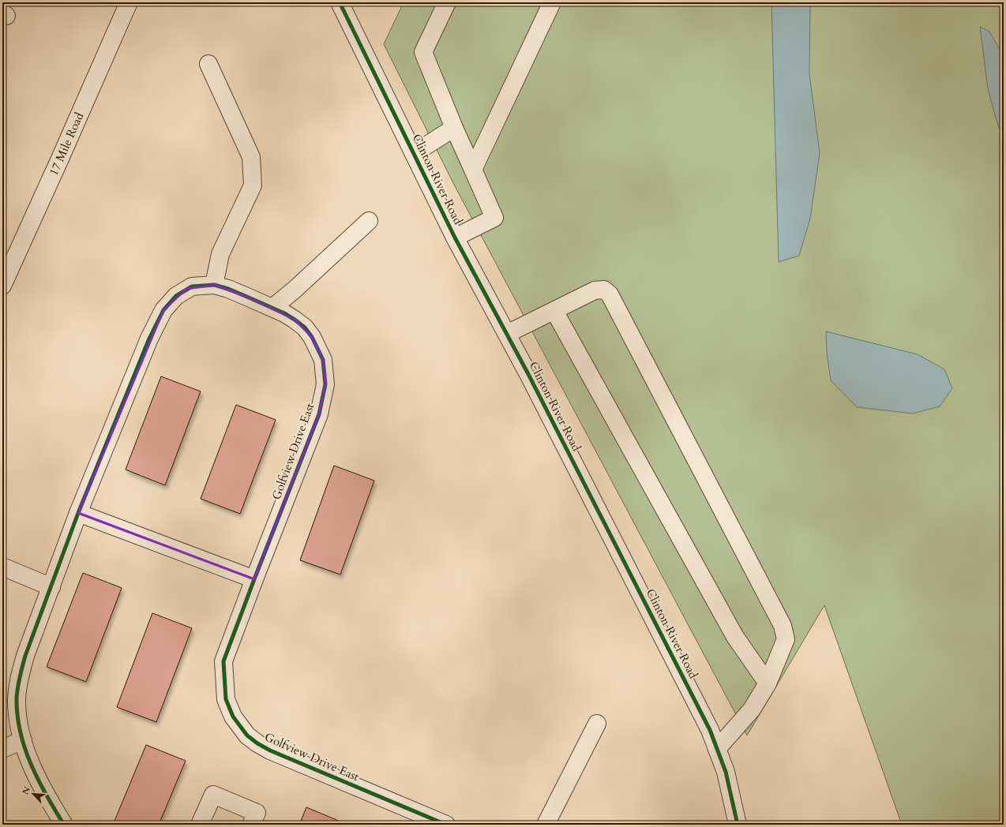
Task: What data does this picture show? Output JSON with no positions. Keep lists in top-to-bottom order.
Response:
{
  "streets": {
    "street": ["17 Mile Road", "Clinton River Road", "Golfview Drive East"]
  },
  "north": "top left"
}
